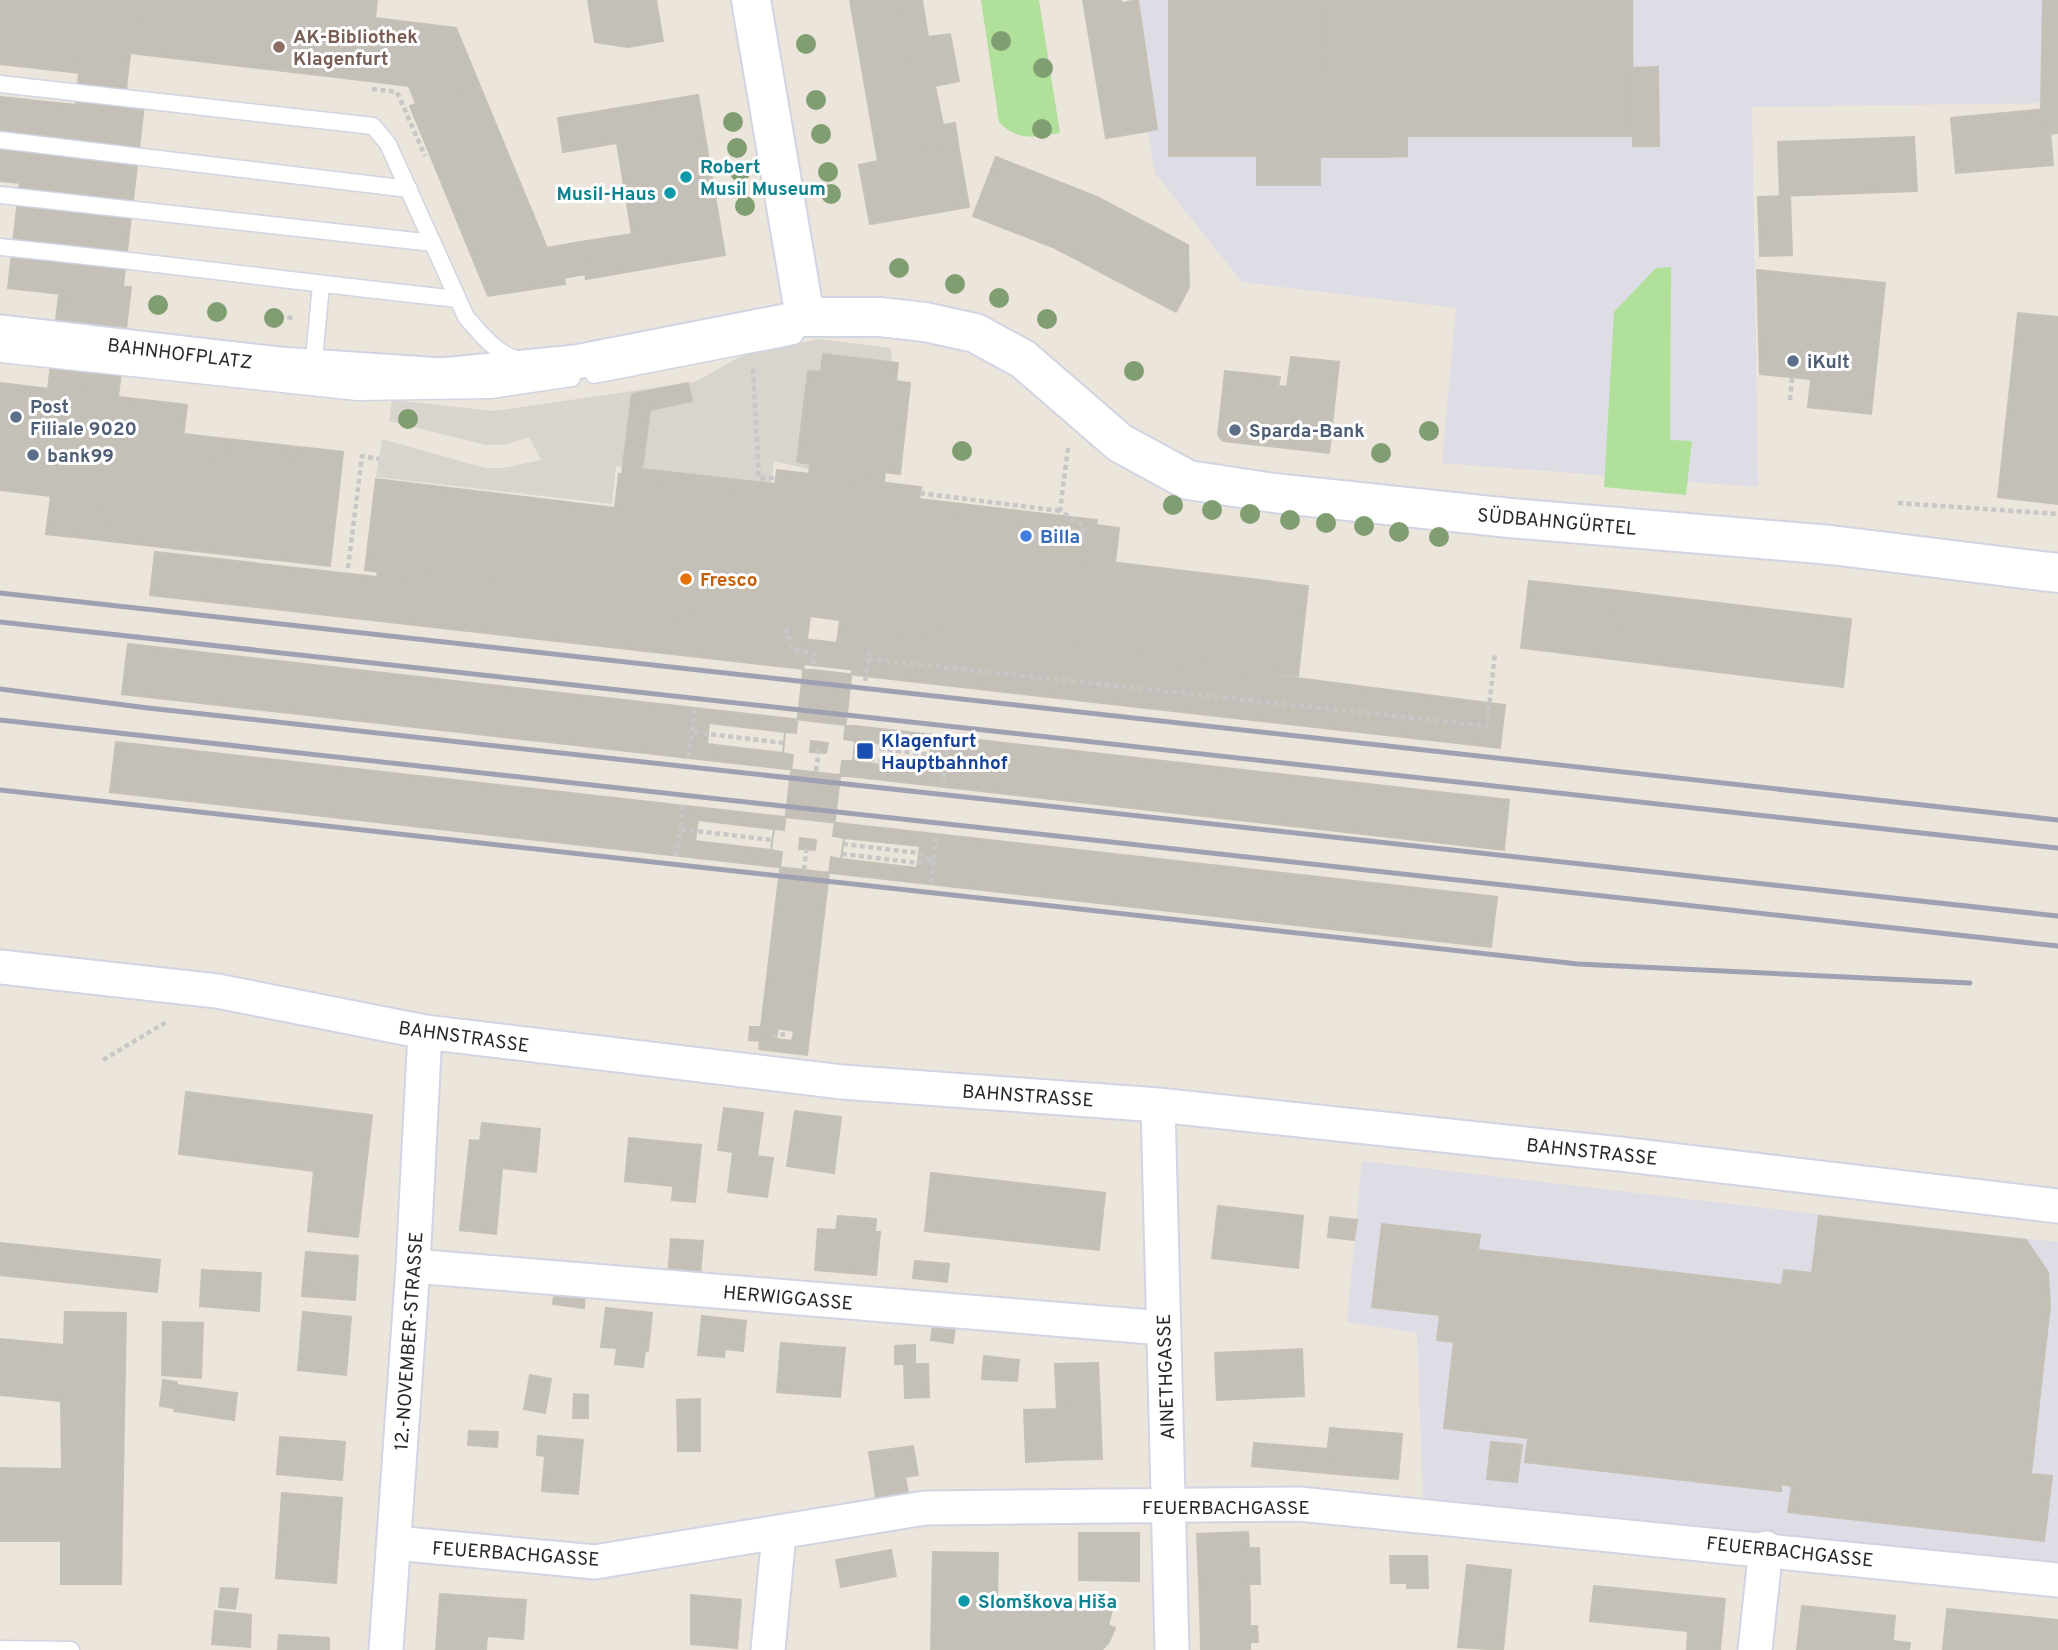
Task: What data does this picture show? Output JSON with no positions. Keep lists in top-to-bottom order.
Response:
{
  "streets": {
    "street": [
      "BAHNHOFPLATZ",
      "SÜDBAHNGÜRTEL",
      "BAHNSTRASSE",
      "HERWIGGASSE",
      "12.-NOVEMBER-STRASSE",
      "AINETHGASSE",
      "FEUERBACHGASSE"
    ]
  },
  "crossings": [
    ["BAHNHOFPLATZ", "SÜDBAHNGÜRTEL"],
    ["BAHNSTRASSE", "12.-NOVEMBER-STRASSE"],
    ["BAHNSTRASSE", "AINETHGASSE"],
    ["HERWIGGASSE", "12.-NOVEMBER-STRASSE"],
    ["HERWIGGASSE", "AINETHGASSE"],
    ["12.-NOVEMBER-STRASSE", "FEUERBACHGASSE"],
    ["AINETHGASSE", "FEUERBACHGASSE"]
  ],
  "places": {
    "other": [
      "AK-Bibliothek Klagenfurt",
      "Robert Musil Museum",
      "Musil-Haus",
      "iKult",
      "Post Filiale 9020",
      "Sparda-Bank",
      "bank99",
      "Billa",
      "Fresco",
      "Slomškova Hiša"
    ],
    "transit": ["Klagenfurt Hauptbahnhof"]
  }
}
